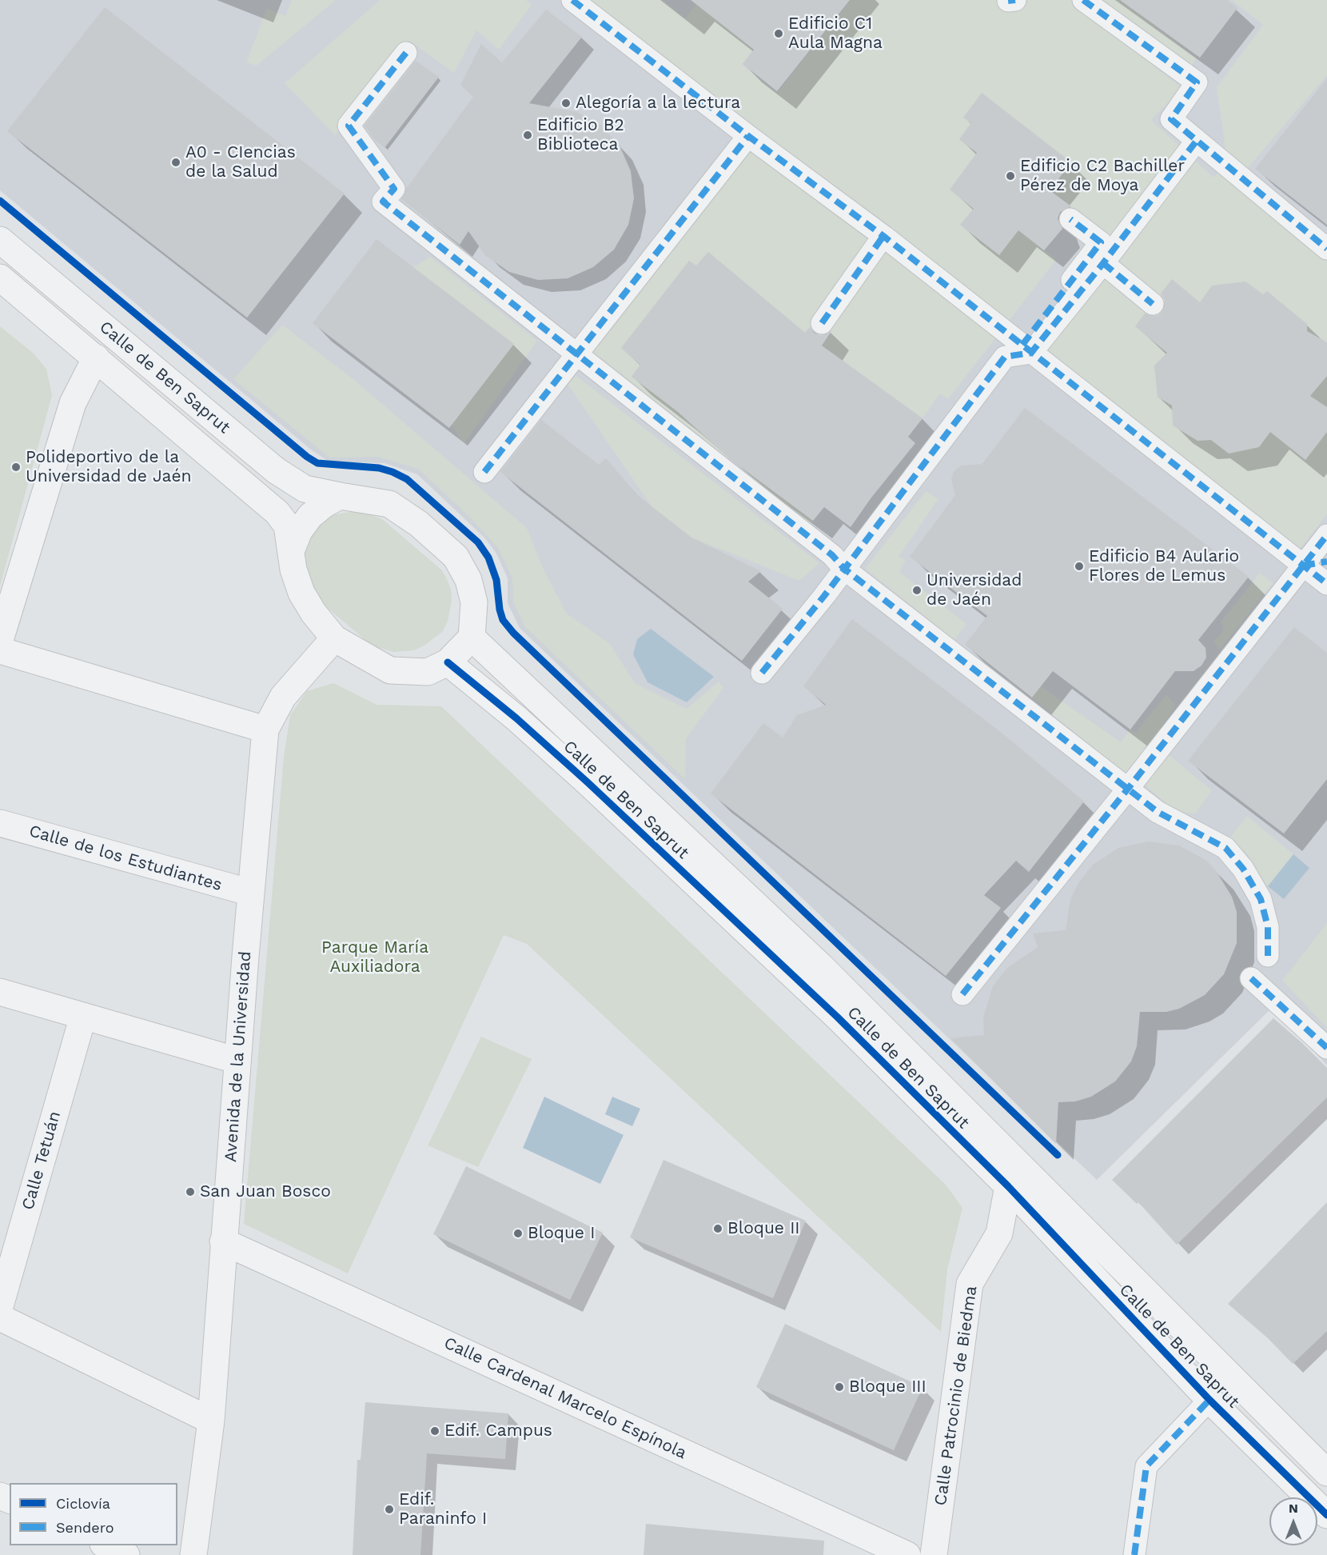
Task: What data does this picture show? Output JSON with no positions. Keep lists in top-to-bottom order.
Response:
{
  "streets": {
    "street": [
      "Calle de Ben Saprut",
      "Calle de los Estudiantes",
      "Avenida de la Universidad",
      "Calle Tetuán",
      "Calle Patrocinio de Biedma",
      "Calle Cardenal Marcelo Espínola"
    ]
  },
  "crossings": [
    ["Calle de Ben Saprut", "Avenida de la Universidad"],
    ["Calle de Ben Saprut", "Calle Patrocinio de Biedma"],
    ["Calle de los Estudiantes", "Avenida de la Universidad"],
    ["Avenida de la Universidad", "Calle Cardenal Marcelo Espínola"]
  ],
  "parks": ["Parque María Auxiliadora"],
  "places": [
    "Edificio C1 Aula Magna",
    "Alegoría a la lectura",
    "Edificio B2 Biblioteca",
    "A0 - CIencias de la Salud",
    "Edificio C2 Bachiller Pérez de Moya",
    "Polideportivo de la Universidad de Jaén",
    "Edificio B4 Aulario Flores de Lemus",
    "Universidad de Jaén",
    "San Juan Bosco",
    "Bloque II",
    "Bloque I",
    "Bloque III",
    "Edif. Campus",
    "Edif. Paraninfo I"
  ],
  "legend": ["Ciclovía", "Sendero"],
  "north": "top"
}
